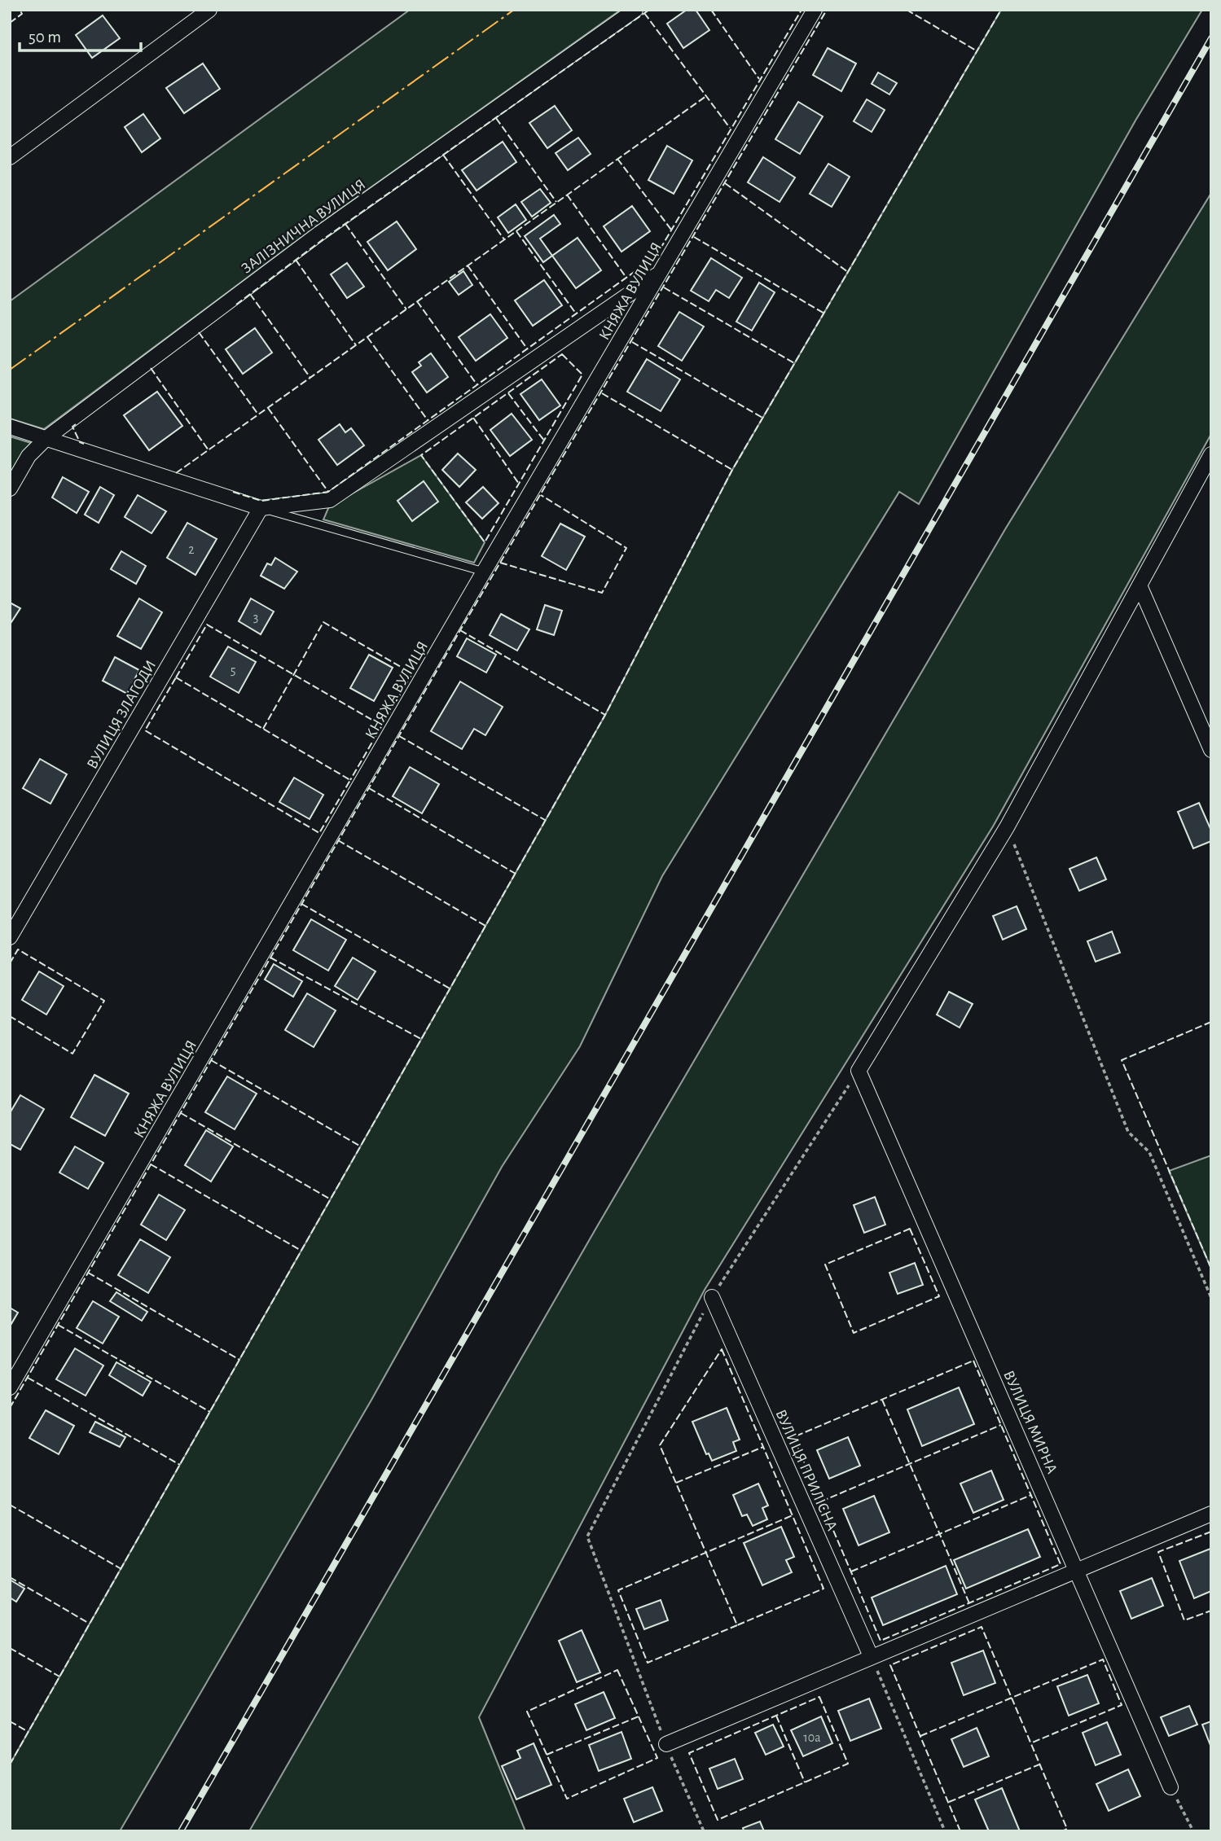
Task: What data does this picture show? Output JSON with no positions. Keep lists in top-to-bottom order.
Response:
{
  "streets": {
    "street": [
      "ЗАЛІЗНИЧНА ВУЛИЦЯ",
      "КНЯЖА ВУЛИЦЯ",
      "ВУЛИЦЯ ЗЛАГОДИ",
      "ВУЛИЦЯ МИРНА",
      "ВУЛИЦЯ ПРИЛІСНА"
    ]
  },
  "house_numbers": [
    "2",
    "3",
    "5",
    "10а"
  ],
  "scale_bar": "50 m"
}
